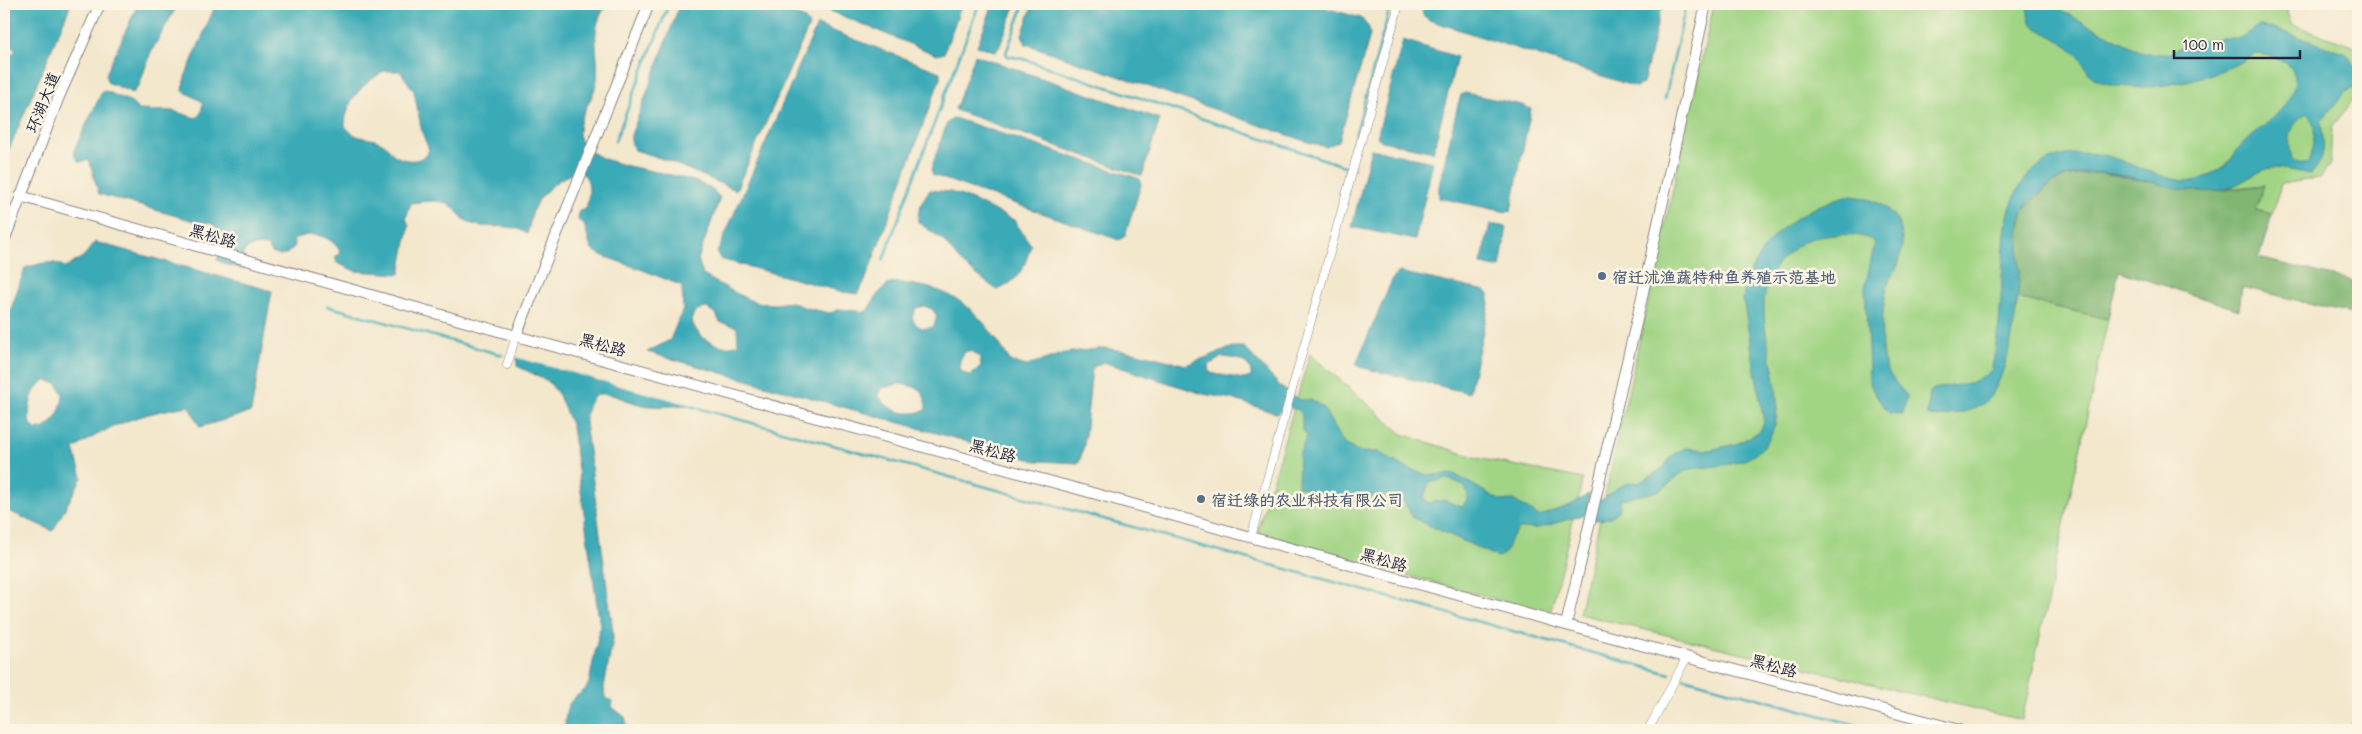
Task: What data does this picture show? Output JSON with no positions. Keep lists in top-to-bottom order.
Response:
{
  "streets": {
    "street": ["环湖大道", "黑松路"]
  },
  "crossings": [
    ["环湖大道", "黑松路"]
  ],
  "places": ["宿迁沭渔蔬特种鱼养殖示范基地", "宿迁绿的农业科技有限公司"],
  "scale_bar": "100 m"
}
